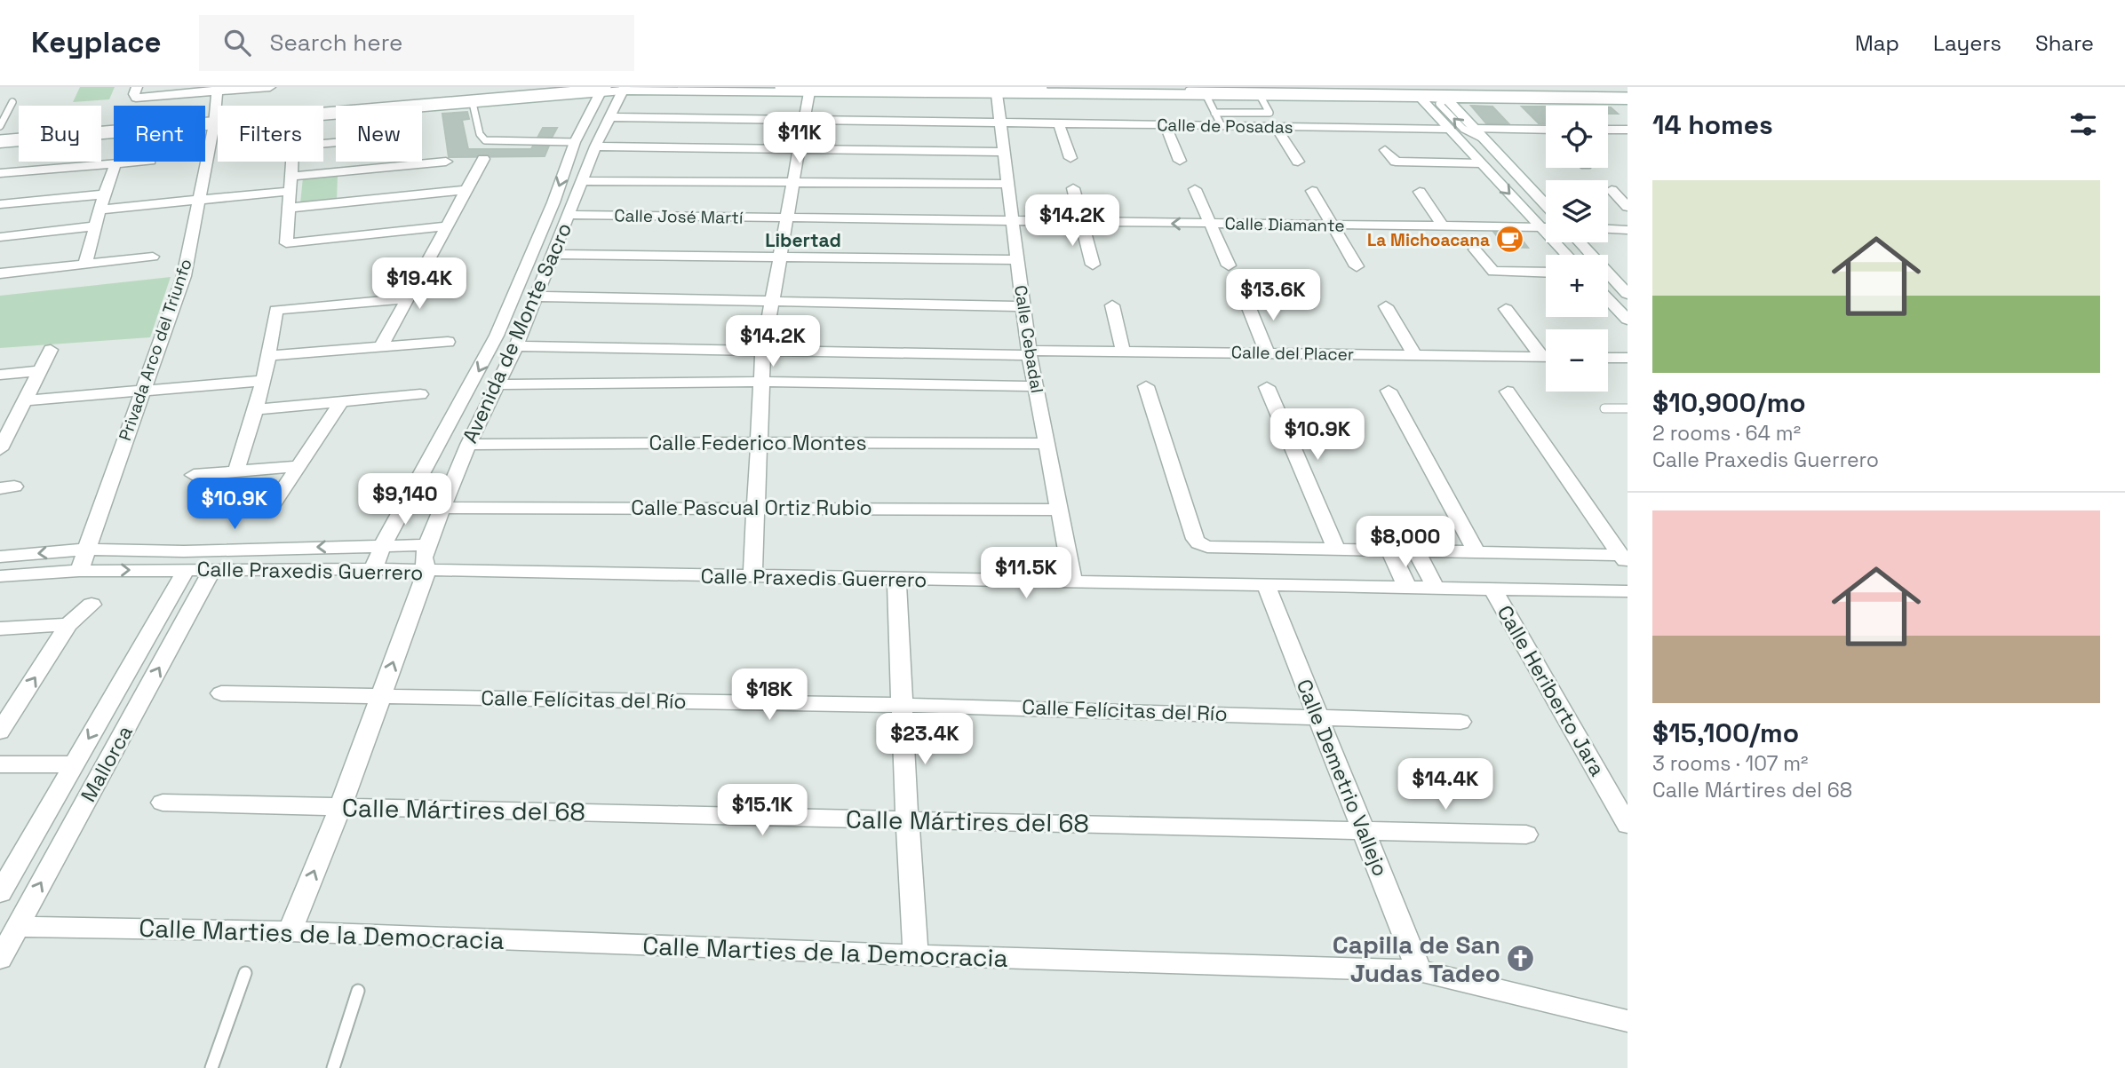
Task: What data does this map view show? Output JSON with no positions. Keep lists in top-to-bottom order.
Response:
{
  "streets": {
    "street": [
      "Calle de Posadas",
      "Calle José Martí",
      "Calle Diamante",
      "Avenida de Monte Sacro",
      "Calle Cebadal",
      "Privada Arco del Triunfo",
      "Calle del Placer",
      "Calle Federico Montes",
      "Calle Pascual Ortiz Rubio",
      "Calle Praxedis Guerrero",
      "Calle Heriberto Jara",
      "Calle Felícitas del Río",
      "Mallorca",
      "Calle Demetrio Vallejo",
      "Calle Mártires del 68",
      "Calle Marties de la Democracia"
    ]
  },
  "crossings": [
    ["Calle de Posadas", "Avenida de Monte Sacro"],
    ["Calle de Posadas", "Calle Cebadal"],
    ["Calle José Martí", "Calle Diamante"],
    ["Calle José Martí", "Avenida de Monte Sacro"],
    ["Calle José Martí", "Calle Cebadal"],
    ["Calle Diamante", "Calle Cebadal"],
    ["Avenida de Monte Sacro", "Calle del Placer"],
    ["Avenida de Monte Sacro", "Calle Federico Montes"],
    ["Avenida de Monte Sacro", "Calle Pascual Ortiz Rubio"],
    ["Avenida de Monte Sacro", "Calle Praxedis Guerrero"],
    ["Avenida de Monte Sacro", "Calle Felícitas del Río"],
    ["Avenida de Monte Sacro", "Calle Mártires del 68"],
    ["Avenida de Monte Sacro", "Calle Marties de la Democracia"],
    ["Calle Cebadal", "Calle del Placer"],
    ["Calle Cebadal", "Calle Federico Montes"],
    ["Calle Cebadal", "Calle Pascual Ortiz Rubio"],
    ["Calle Cebadal", "Calle Praxedis Guerrero"],
    ["Privada Arco del Triunfo", "Calle Praxedis Guerrero"],
    ["Calle Praxedis Guerrero", "Calle Heriberto Jara"],
    ["Calle Praxedis Guerrero", "Mallorca"],
    ["Calle Praxedis Guerrero", "Calle Demetrio Vallejo"],
    ["Calle Felícitas del Río", "Calle Demetrio Vallejo"],
    ["Mallorca", "Calle Marties de la Democracia"],
    ["Calle Demetrio Vallejo", "Calle Mártires del 68"],
    ["Calle Demetrio Vallejo", "Calle Marties de la Democracia"]
  ],
  "districts": ["Libertad"],
  "places": {
    "cafe": ["La Michoacana"],
    "church": ["Capilla de San Judas Tadeo"]
  },
  "page": {
    "header": "Keyplace",
    "search": "Search here",
    "nav": ["Map", "Layers", "Share"],
    "heading": "14 homes",
    "map_buttons": ["+", "−"],
    "chip": [
      "Buy",
      "Rent",
      "Filters",
      "New"
    ],
    "price": [
      "$11K",
      "$14.2K",
      "$19.4K",
      "$13.6K",
      "$14.2K",
      "$10.9K",
      "$9,140",
      "$10.9K",
      "$8,000",
      "$11.5K",
      "$18K",
      "$23.4K",
      "$14.4K",
      "$15.1K"
    ],
    "list": [
      {
        "name": "$10,900/mo",
        "note": "2 rooms · 64 m² · Calle Praxedis Guerrero"
      },
      {
        "name": "$15,100/mo",
        "note": "3 rooms · 107 m² · Calle Mártires del 68"
      }
    ]
  }
}
